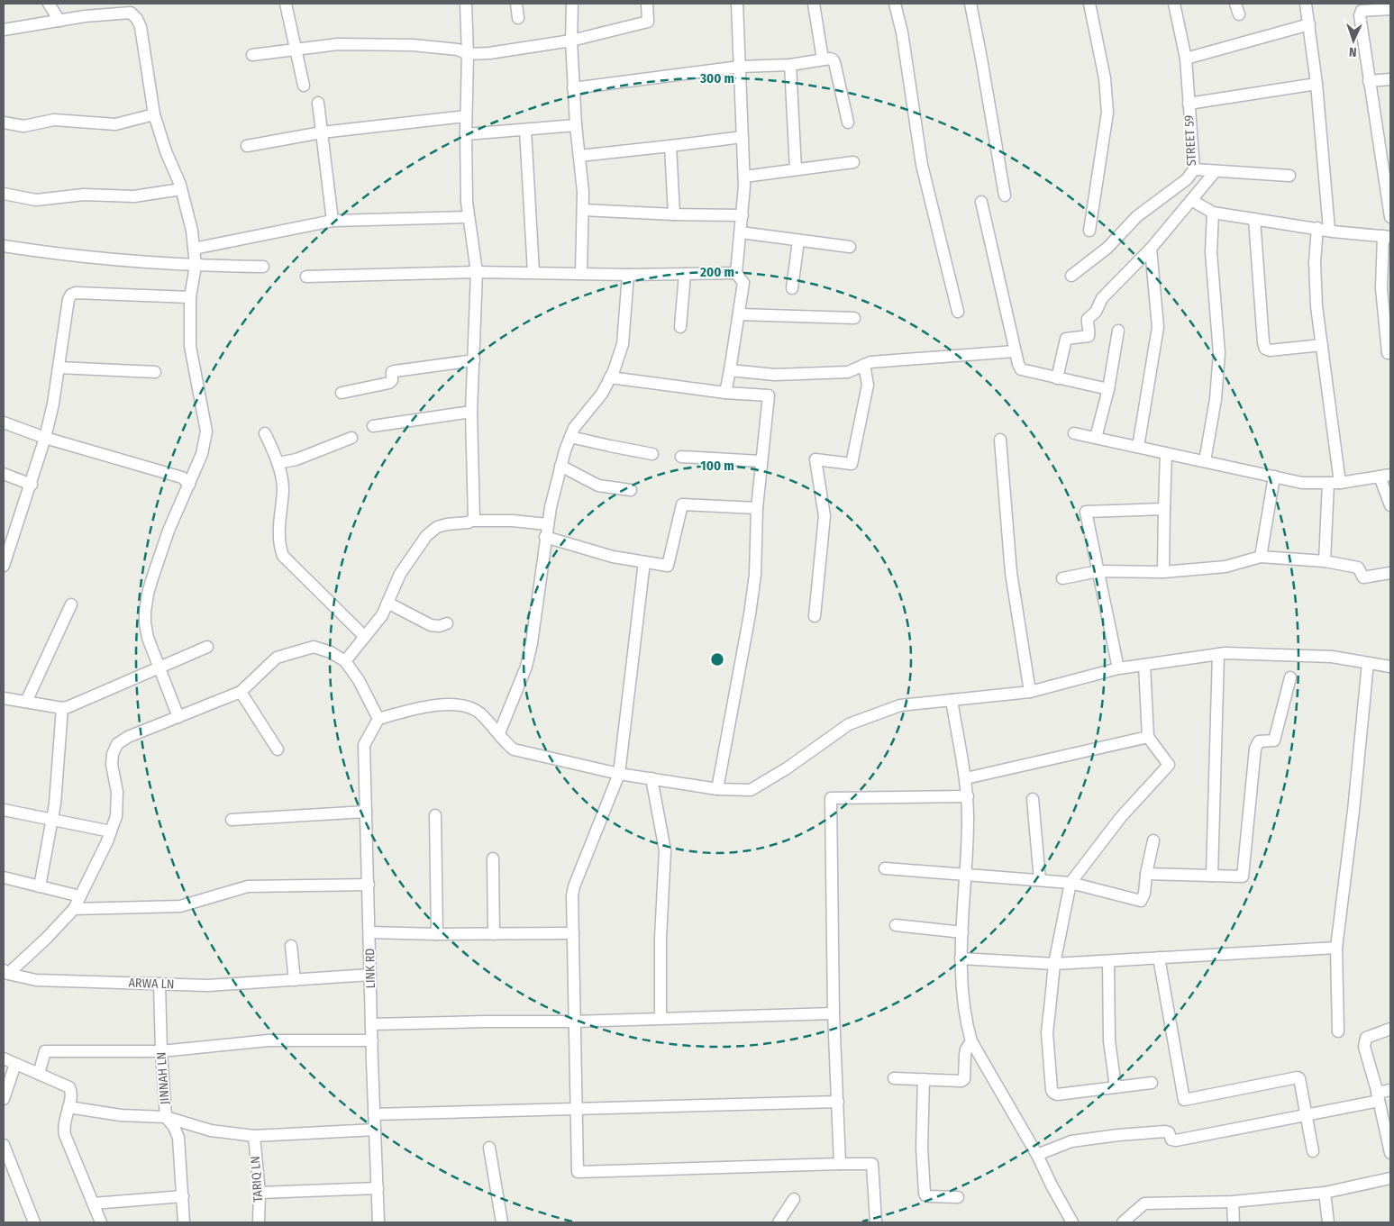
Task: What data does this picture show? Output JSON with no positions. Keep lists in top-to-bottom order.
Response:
{
  "streets": {
    "street": [
      "STREET 59",
      "LINK RD",
      "ARWA LN",
      "JINNAH LN",
      "TARIQ LN"
    ]
  },
  "crossings": [
    ["LINK RD", "ARWA LN"],
    ["ARWA LN", "JINNAH LN"]
  ],
  "north": "bottom",
  "rings": ["300 m", "200 m", "100 m"]
}
